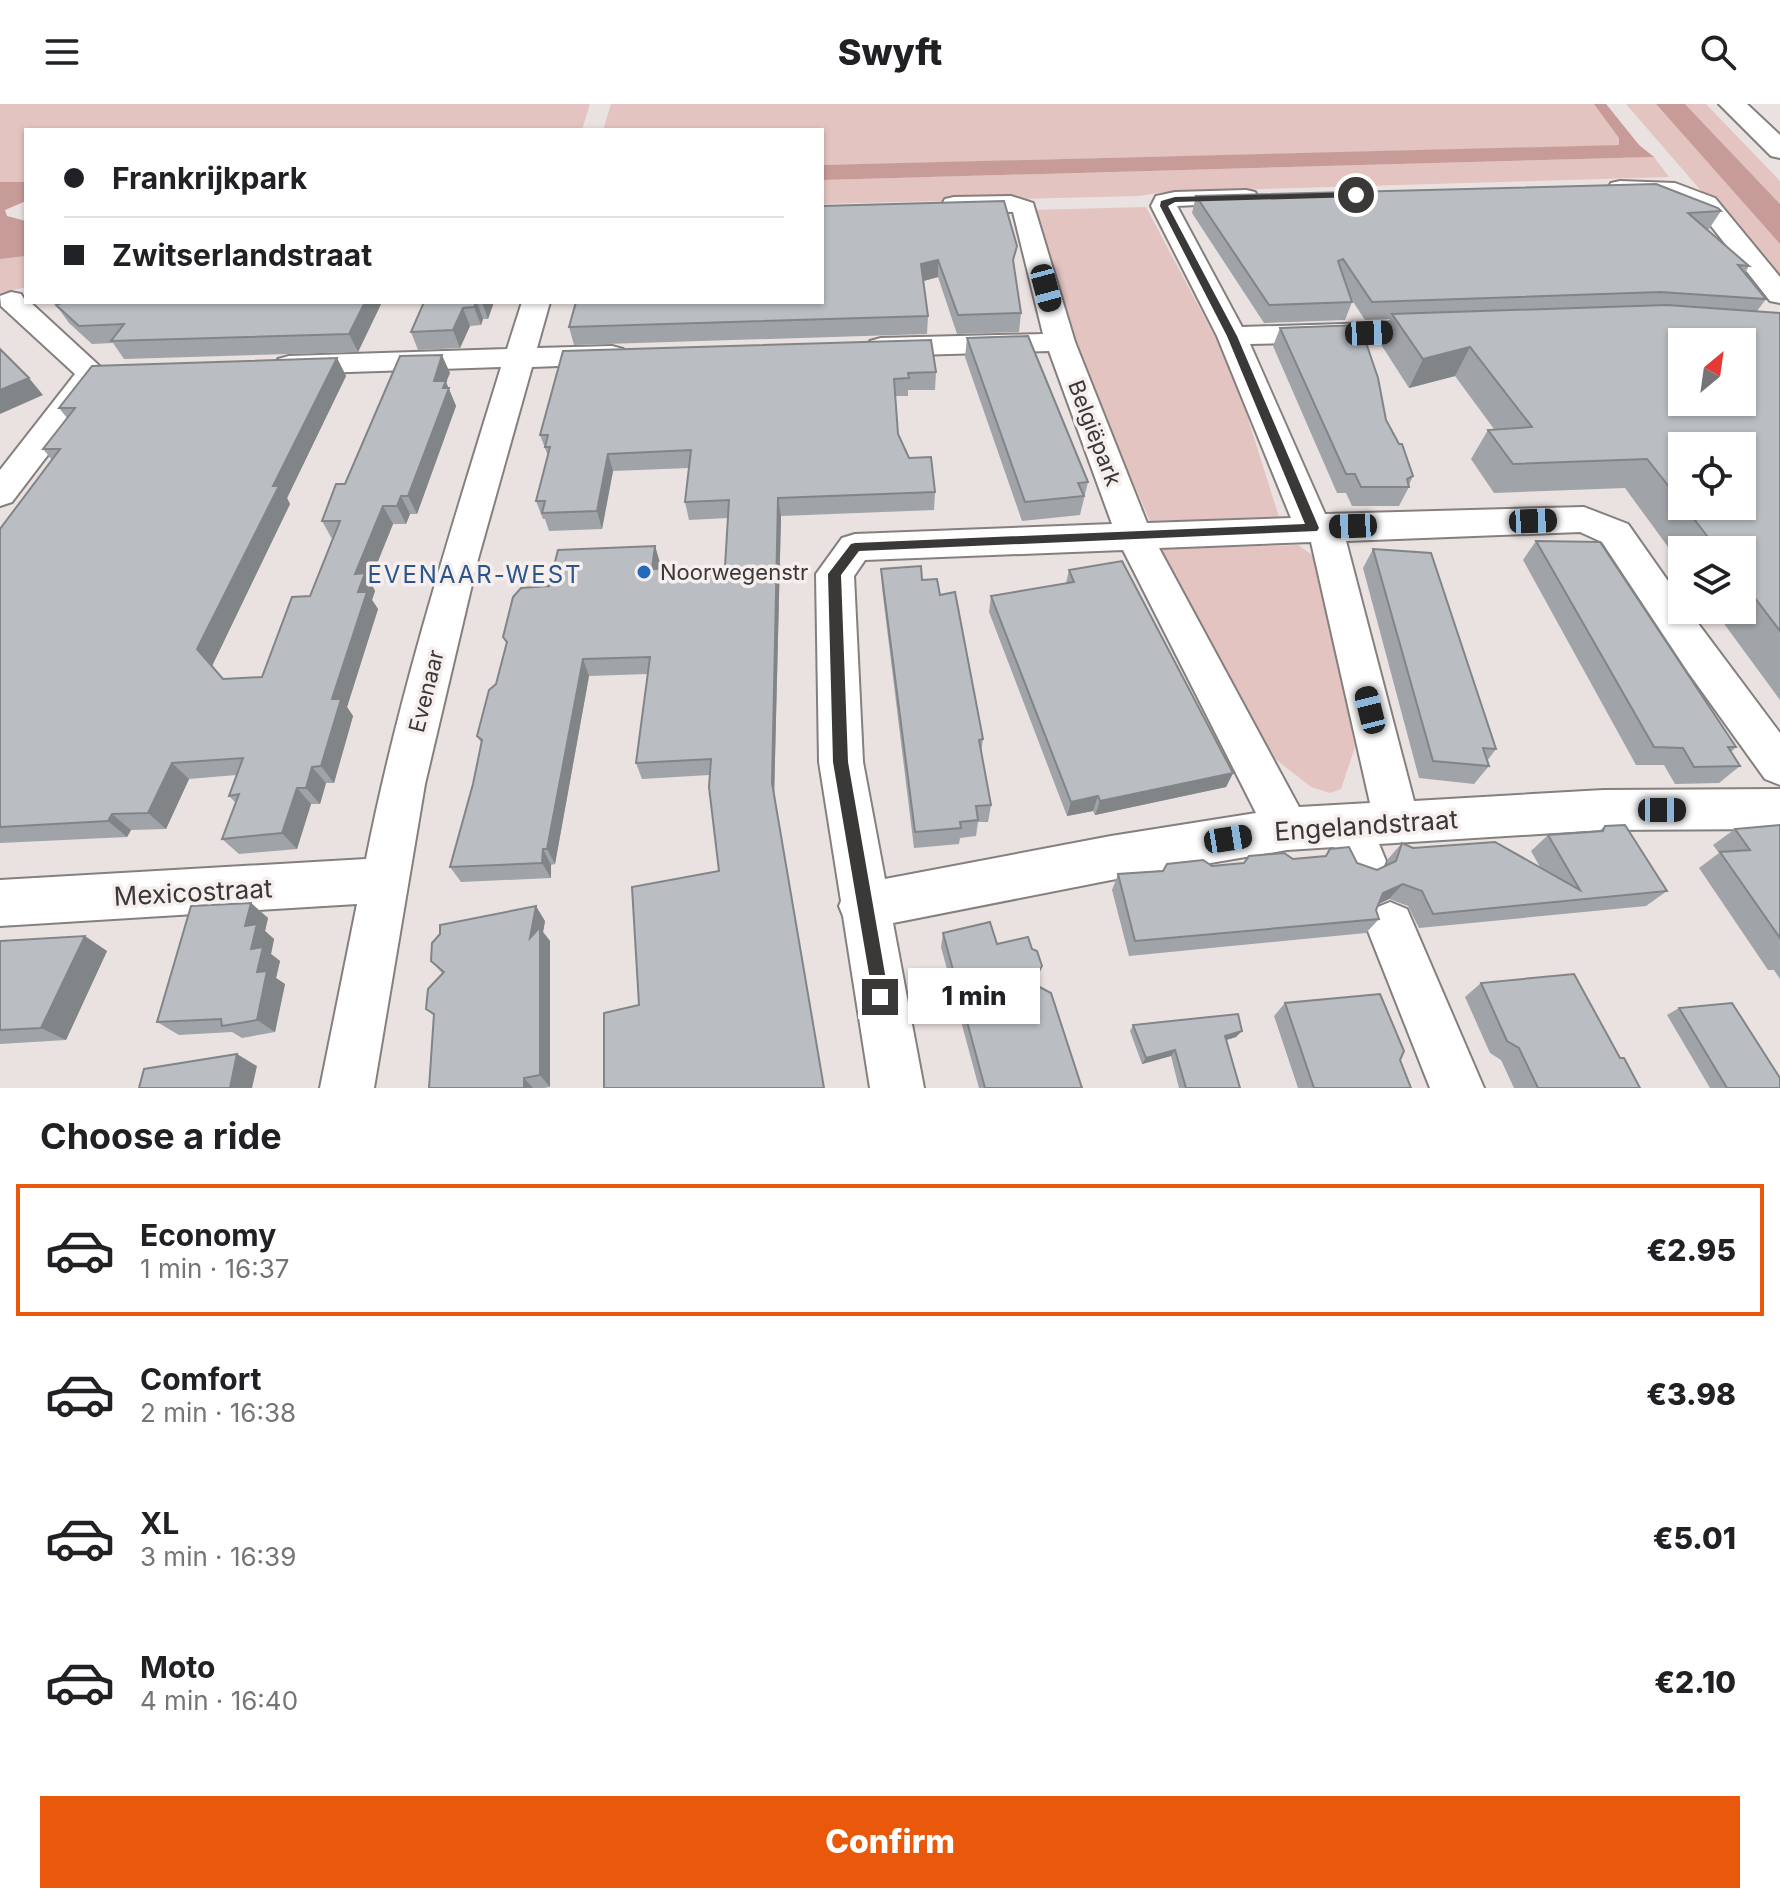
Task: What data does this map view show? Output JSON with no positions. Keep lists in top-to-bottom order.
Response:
{
  "streets": {
    "street": [
      "Belgiëpark",
      "Evenaar",
      "Engelandstraat",
      "Mexicostraat"
    ]
  },
  "crossings": [
    ["Belgiëpark", "Engelandstraat"],
    ["Evenaar", "Mexicostraat"]
  ],
  "districts": ["EVENAAR-WEST"],
  "places": ["Noorwegenstr"],
  "north": "top right",
  "page": {
    "header": "Swyft",
    "banner": ["Frankrijkpark", "Zwitserlandstraat"],
    "bubble": "1 min",
    "heading": "Choose a ride",
    "list": [
      {
        "name": "Economy",
        "note": "1 min · 16:37",
        "value": "€2.95"
      },
      {
        "name": "Comfort",
        "note": "2 min · 16:38",
        "value": "€3.98"
      },
      {
        "name": "XL",
        "note": "3 min · 16:39",
        "value": "€5.01"
      },
      {
        "name": "Moto",
        "note": "4 min · 16:40",
        "value": "€2.10"
      }
    ],
    "buttons": "Confirm"
  }
}
